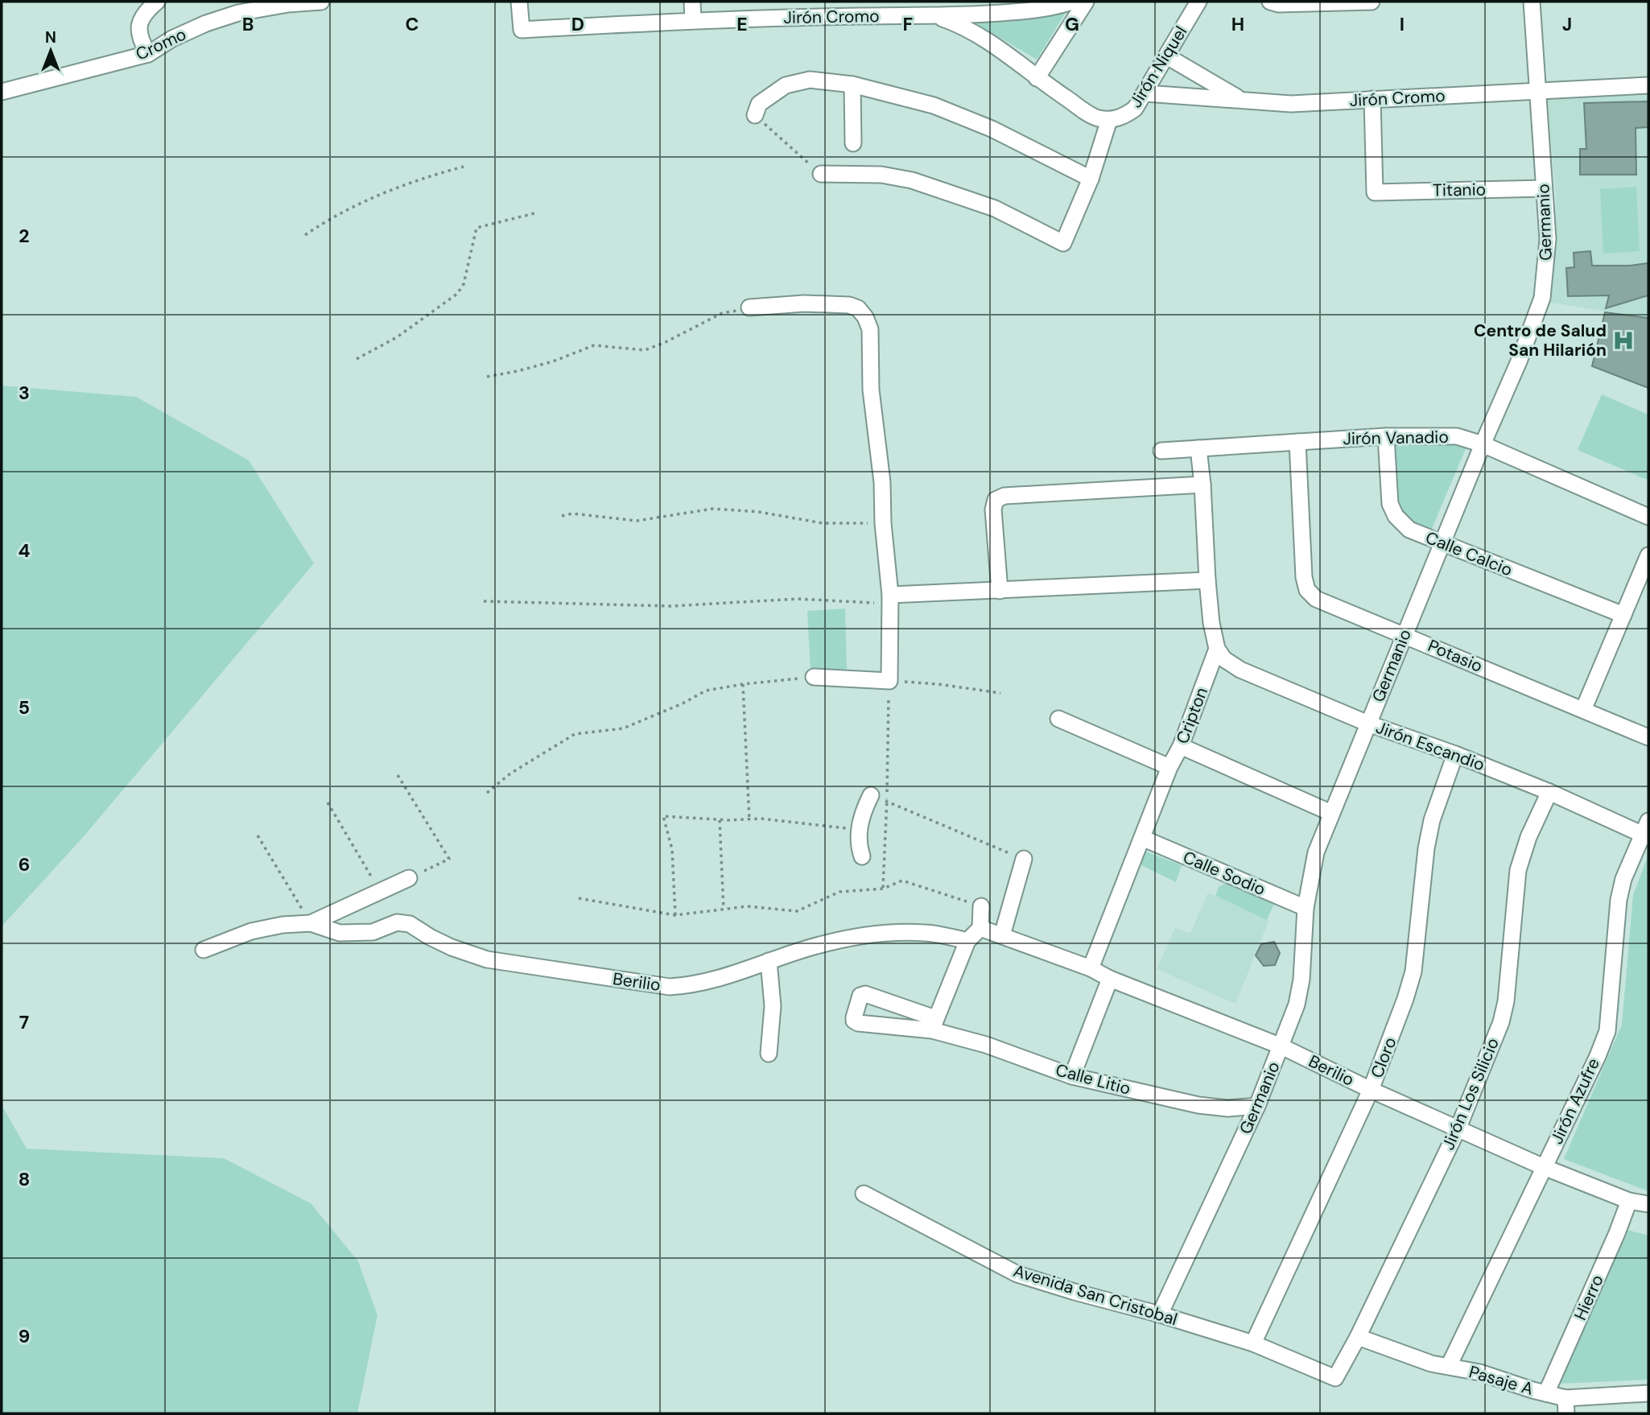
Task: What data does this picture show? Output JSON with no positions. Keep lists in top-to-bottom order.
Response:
{
  "streets": {
    "street": [
      "Jirón Cromo",
      "Cromo",
      "Jirón Niquel",
      "Titanio",
      "Germanio",
      "Jirón Vanadio",
      "Calle Calcio",
      "Potasio",
      "Cripton",
      "Jirón Escandio",
      "Calle Sodio",
      "Berilio",
      "Cloro",
      "Calle Litio",
      "Jirón Los Silicio",
      "Jirón Azufre",
      "Avenida San Cristobal",
      "Hierro",
      "Pasaje A"
    ]
  },
  "crossings": [
    ["Jirón Cromo", "Jirón Niquel"],
    ["Jirón Cromo", "Titanio"],
    ["Jirón Cromo", "Germanio"],
    ["Titanio", "Germanio"],
    ["Germanio", "Jirón Vanadio"],
    ["Germanio", "Calle Calcio"],
    ["Germanio", "Potasio"],
    ["Germanio", "Jirón Escandio"],
    ["Germanio", "Calle Sodio"],
    ["Germanio", "Berilio"],
    ["Germanio", "Calle Litio"],
    ["Germanio", "Avenida San Cristobal"],
    ["Jirón Vanadio", "Calle Calcio"],
    ["Jirón Vanadio", "Potasio"],
    ["Cripton", "Jirón Escandio"],
    ["Cripton", "Calle Sodio"],
    ["Cripton", "Berilio"],
    ["Jirón Escandio", "Cloro"],
    ["Jirón Escandio", "Jirón Los Silicio"],
    ["Jirón Escandio", "Jirón Azufre"],
    ["Berilio", "Cloro"],
    ["Berilio", "Calle Litio"],
    ["Berilio", "Jirón Los Silicio"],
    ["Berilio", "Jirón Azufre"],
    ["Berilio", "Hierro"],
    ["Cloro", "Avenida San Cristobal"],
    ["Jirón Los Silicio", "Avenida San Cristobal"],
    ["Jirón Los Silicio", "Pasaje A"],
    ["Jirón Azufre", "Pasaje A"],
    ["Hierro", "Pasaje A"]
  ],
  "places": {
    "hospital": ["Centro de Salud San Hilarión"]
  },
  "north": "top",
  "grid": {
    "columns": [
      "B",
      "C",
      "D",
      "E",
      "F",
      "G",
      "H",
      "I",
      "J"
    ],
    "rows": [
      "2",
      "3",
      "4",
      "5",
      "6",
      "7",
      "8",
      "9"
    ]
  }
}
